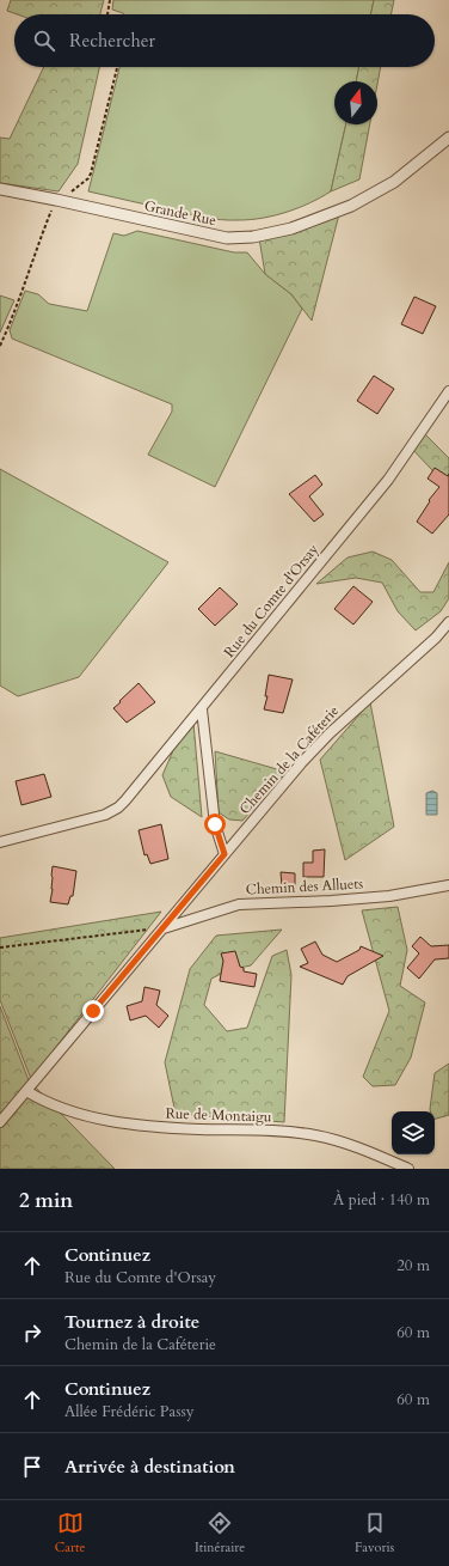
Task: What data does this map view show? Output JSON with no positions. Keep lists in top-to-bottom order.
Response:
{
  "streets": {
    "street": [
      "Grande Rue",
      "Rue du Comte d'Orsay",
      "Chemin de la Caféterie",
      "Chemin des Alluets",
      "Rue de Montaigu"
    ]
  },
  "crossings": [
    ["Chemin de la Caféterie", "Chemin des Alluets"],
    ["Chemin de la Caféterie", "Rue de Montaigu"]
  ],
  "north": "top",
  "page": {
    "search": "Rechercher",
    "heading": ["2 min", "À pied · 140 m"],
    "list": [
      ["Continuez", "Rue du Comte d'Orsay", "20 m"],
      ["Tournez à droite", "Chemin de la Caféterie", "60 m"],
      ["Continuez", "Allée Frédéric Passy", "60 m"],
      "Arrivée à destination"
    ],
    "nav": ["Carte", "Itinéraire", "Favoris"]
  }
}
